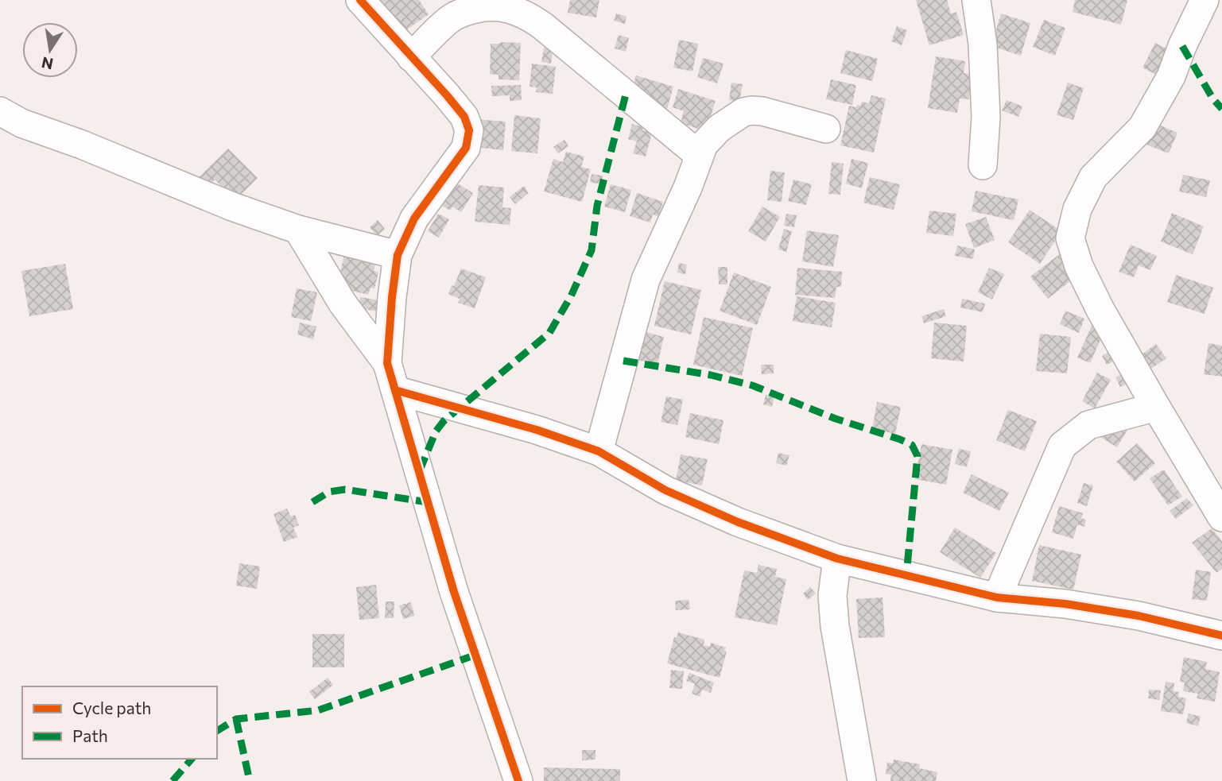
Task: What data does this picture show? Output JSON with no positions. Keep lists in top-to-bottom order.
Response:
{
  "legend": ["Cycle path", "Path"],
  "north": "bottom"
}
